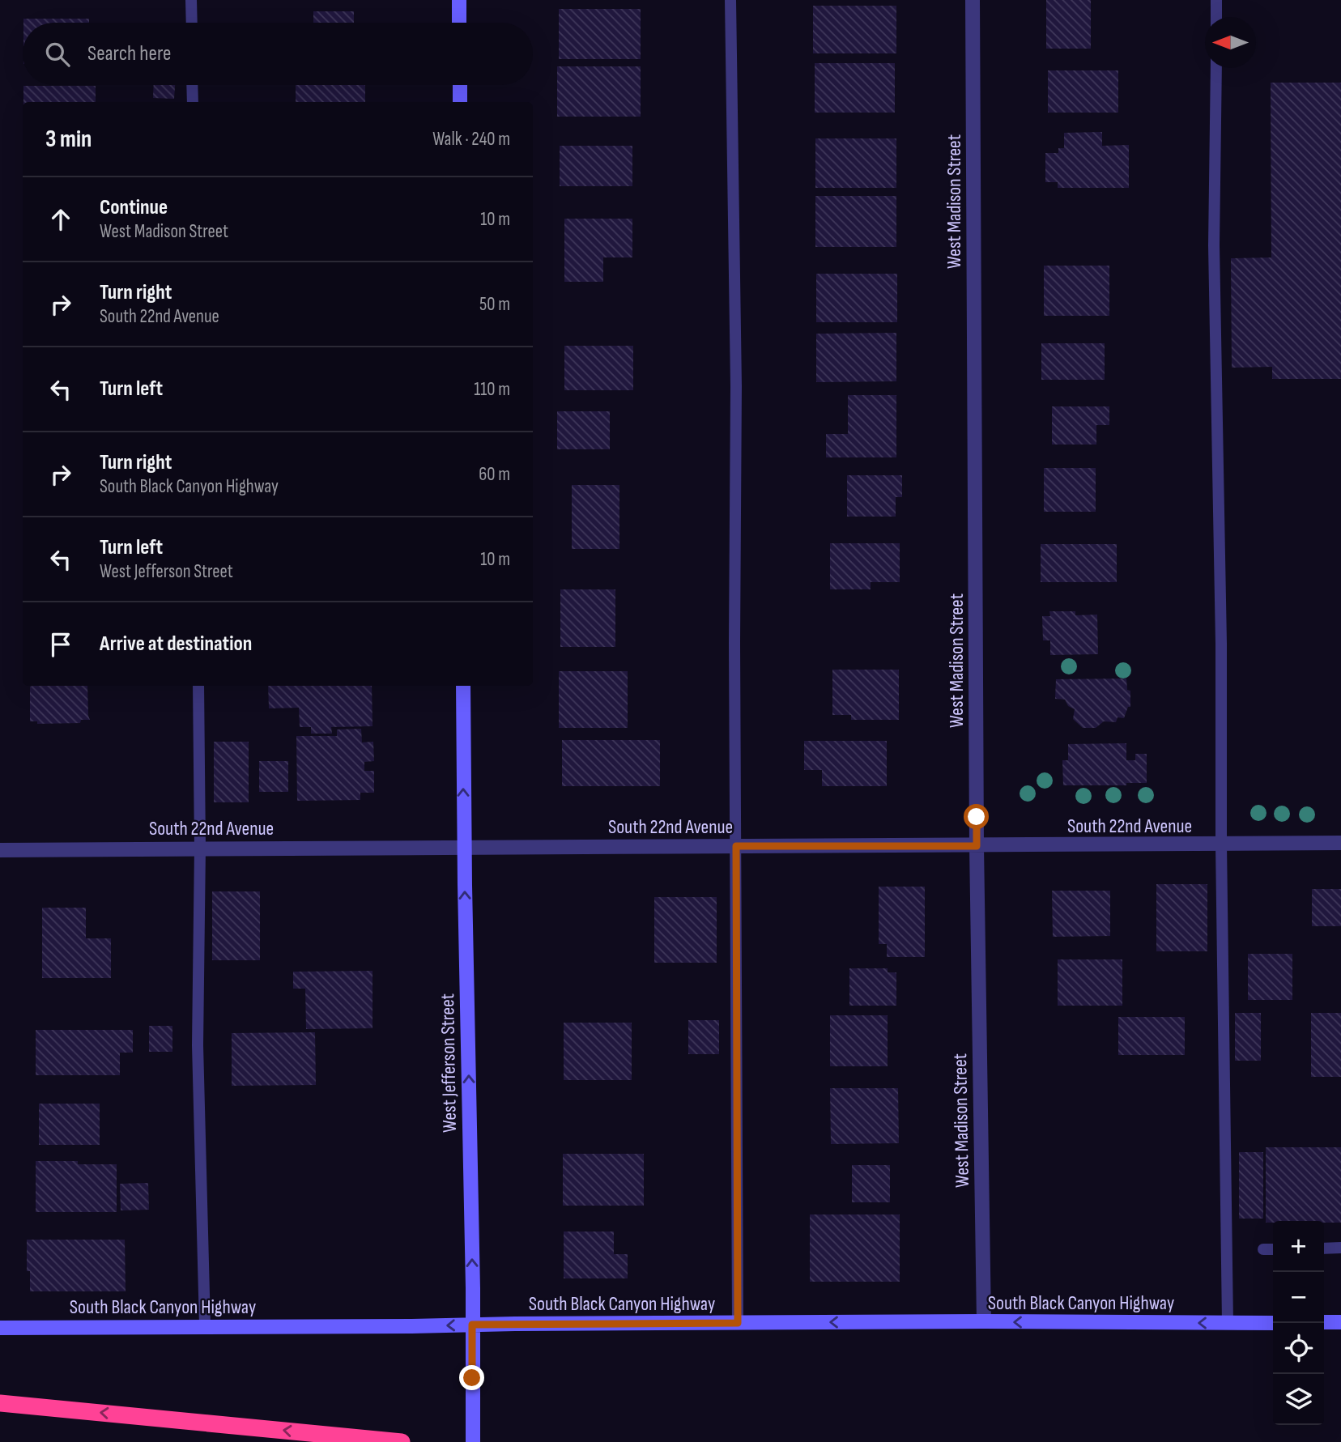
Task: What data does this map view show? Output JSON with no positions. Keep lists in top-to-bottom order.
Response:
{
  "streets": {
    "main road": ["West Jefferson Street", "South Black Canyon Highway"],
    "street": ["West Madison Street", "South 22nd Avenue"]
  },
  "crossings": [
    ["West Madison Street", "South 22nd Avenue"],
    ["West Madison Street", "South Black Canyon Highway"],
    ["South 22nd Avenue", "West Jefferson Street"],
    ["West Jefferson Street", "South Black Canyon Highway"]
  ],
  "one_way": ["West Jefferson Street", "South Black Canyon Highway"],
  "north": "left",
  "page": {
    "search": "Search here",
    "heading": ["3 min", "Walk · 240 m"],
    "list": [
      ["Continue", "West Madison Street", "10 m"],
      ["Turn right", "South 22nd Avenue", "50 m"],
      ["Turn left", "110 m"],
      ["Turn right", "South Black Canyon Highway", "60 m"],
      ["Turn left", "West Jefferson Street", "10 m"],
      "Arrive at destination"
    ],
    "map_buttons": ["+", "−"]
  }
}
